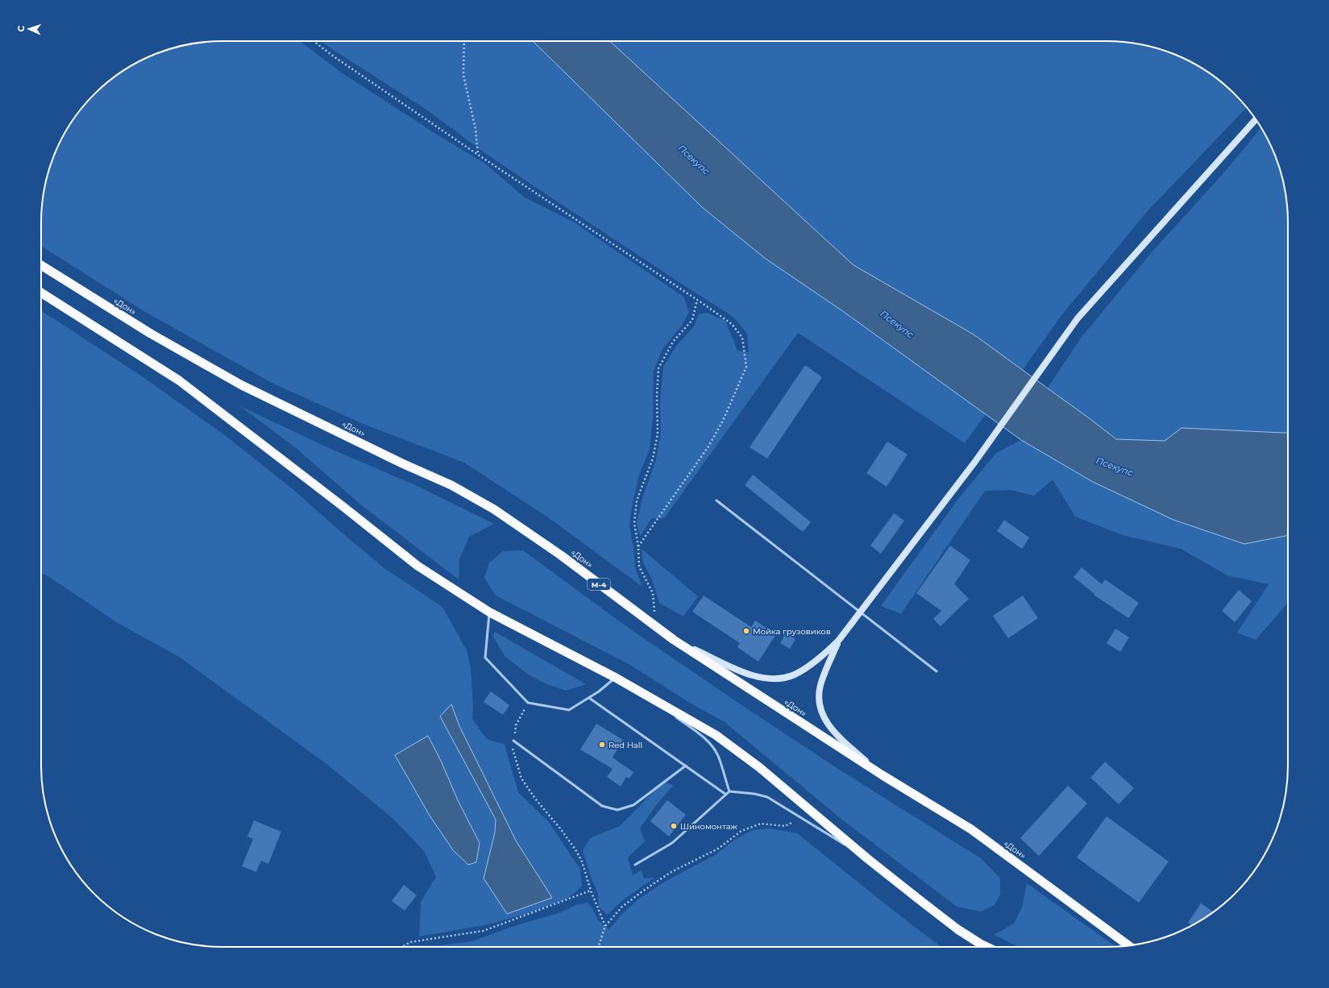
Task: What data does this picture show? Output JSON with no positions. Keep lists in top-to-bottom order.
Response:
{
  "streets": {
    "highway": ["«Дон»", "М-4"]
  },
  "crossings": [
    ["«Дон»", "М-4"]
  ],
  "water": ["Псекупс"],
  "places": ["Мойка грузовиков", "Red Hall", "Шиномонтаж"],
  "north": "left"
}
